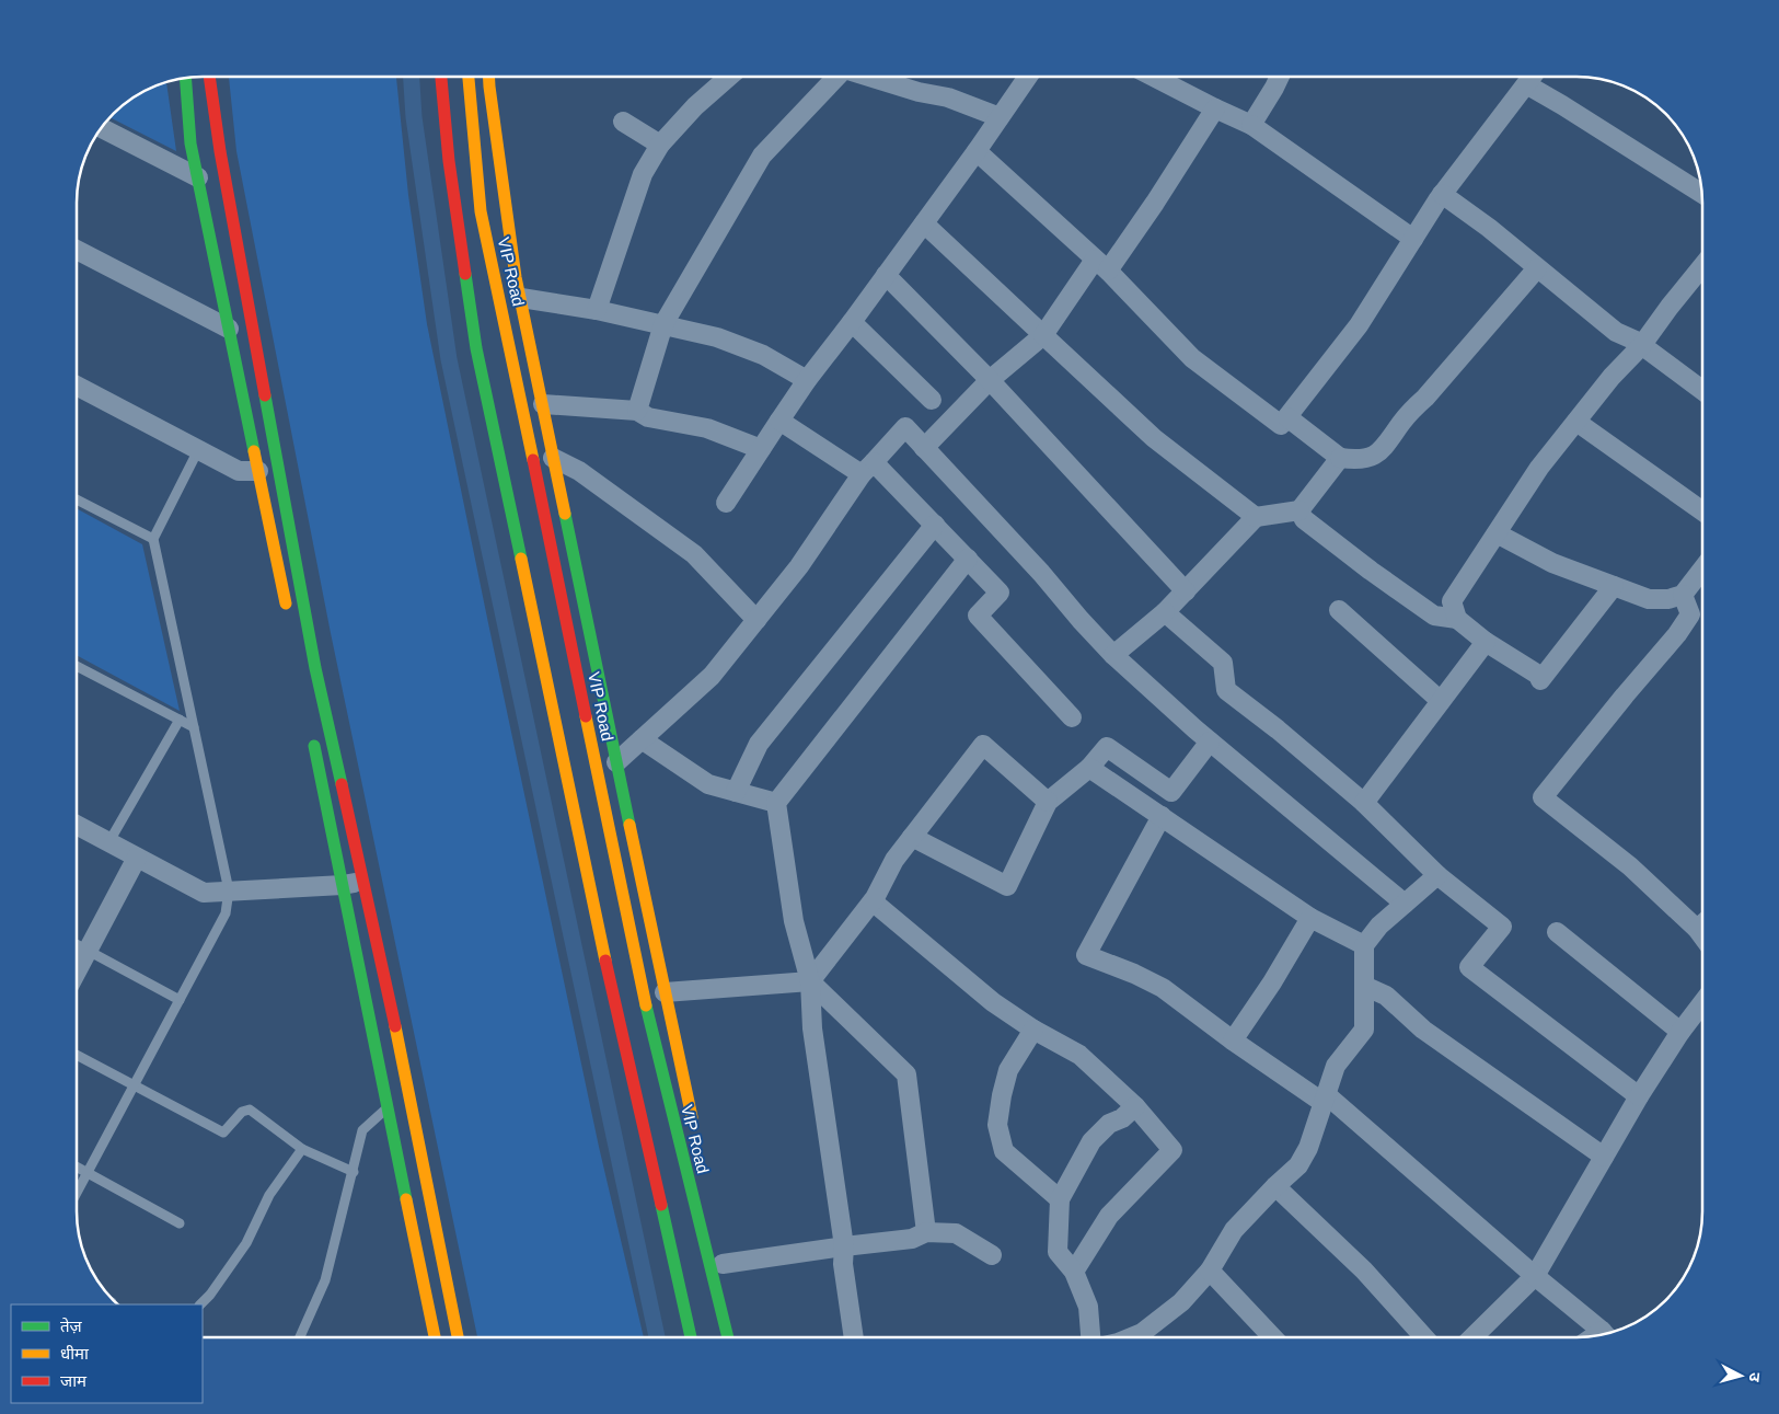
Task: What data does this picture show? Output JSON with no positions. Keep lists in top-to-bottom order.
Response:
{
  "streets": {
    "street": ["VIP Road"]
  },
  "legend": ["तेज़", "धीमा", "जाम"],
  "north": "right"
}
